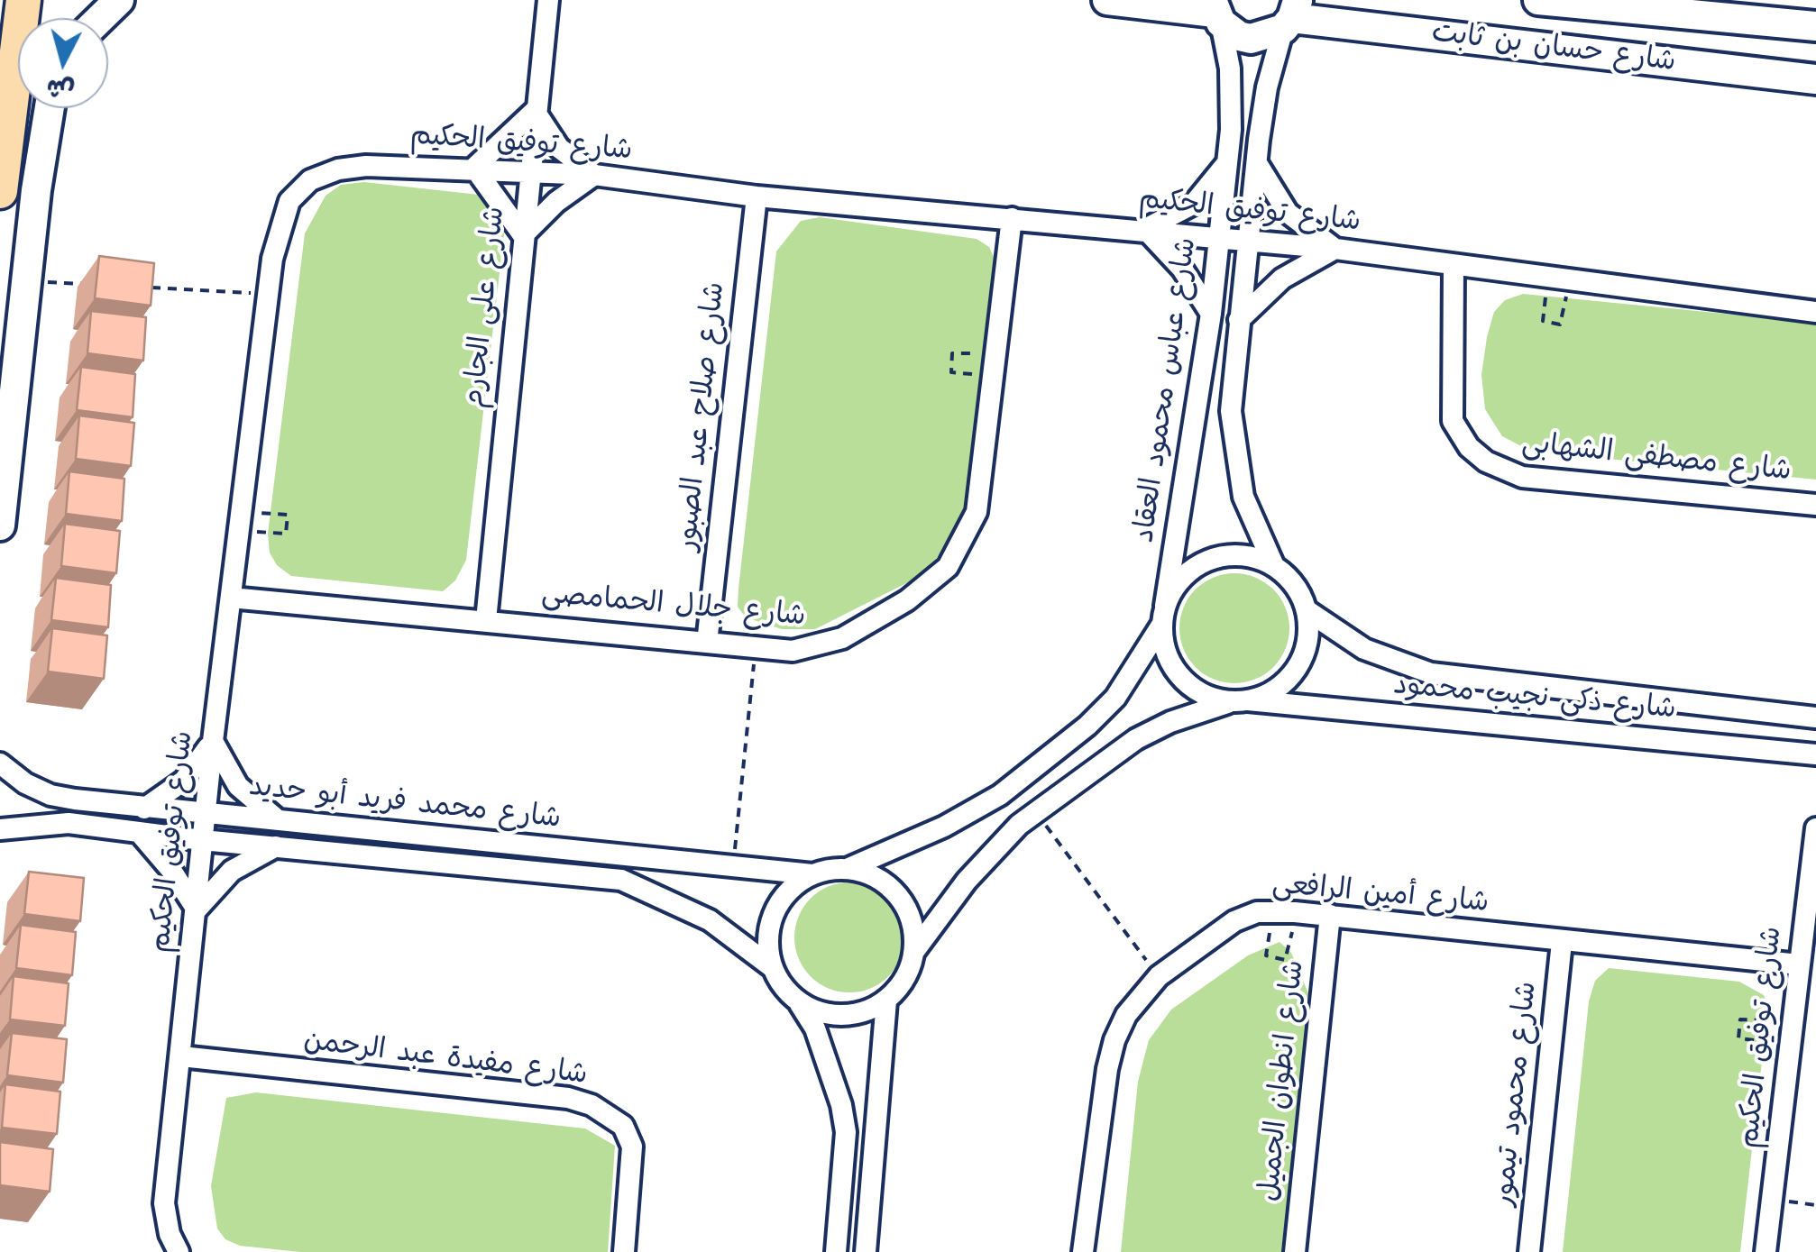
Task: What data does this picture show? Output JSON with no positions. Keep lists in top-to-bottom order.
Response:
{
  "streets": {
    "street": [
      "شارع حسان بن ثابت",
      "شارع توفيق الحكيم",
      "شارع على الجارم",
      "شارع عباس محمود العقاد",
      "شارع صلاح عبد الصبور",
      "شارع مصطفى الشهابى",
      "شارع جلال الحمامصى",
      "شارع ذكى نجيب محمود",
      "شارع محمد فريد أبو حديد",
      "شارع أمين الرافعى",
      "شارع مفيدة عبد الرحمن",
      "شارع انطوان الجميل",
      "شارع محمود تيمور"
    ]
  },
  "crossings": [
    ["شارع حسان بن ثابت", "شارع عباس محمود العقاد"],
    ["شارع توفيق الحكيم", "شارع على الجارم"],
    ["شارع توفيق الحكيم", "شارع عباس محمود العقاد"],
    ["شارع توفيق الحكيم", "شارع صلاح عبد الصبور"],
    ["شارع توفيق الحكيم", "شارع مصطفى الشهابى"],
    ["شارع توفيق الحكيم", "شارع جلال الحمامصى"],
    ["شارع توفيق الحكيم", "شارع محمد فريد أبو حديد"],
    ["شارع توفيق الحكيم", "شارع أمين الرافعى"],
    ["شارع توفيق الحكيم", "شارع مفيدة عبد الرحمن"],
    ["شارع على الجارم", "شارع جلال الحمامصى"],
    ["شارع عباس محمود العقاد", "شارع ذكى نجيب محمود"],
    ["شارع عباس محمود العقاد", "شارع محمد فريد أبو حديد"],
    ["شارع صلاح عبد الصبور", "شارع جلال الحمامصى"],
    ["شارع أمين الرافعى", "شارع انطوان الجميل"],
    ["شارع أمين الرافعى", "شارع محمود تيمور"]
  ],
  "north": "bottom"
}
